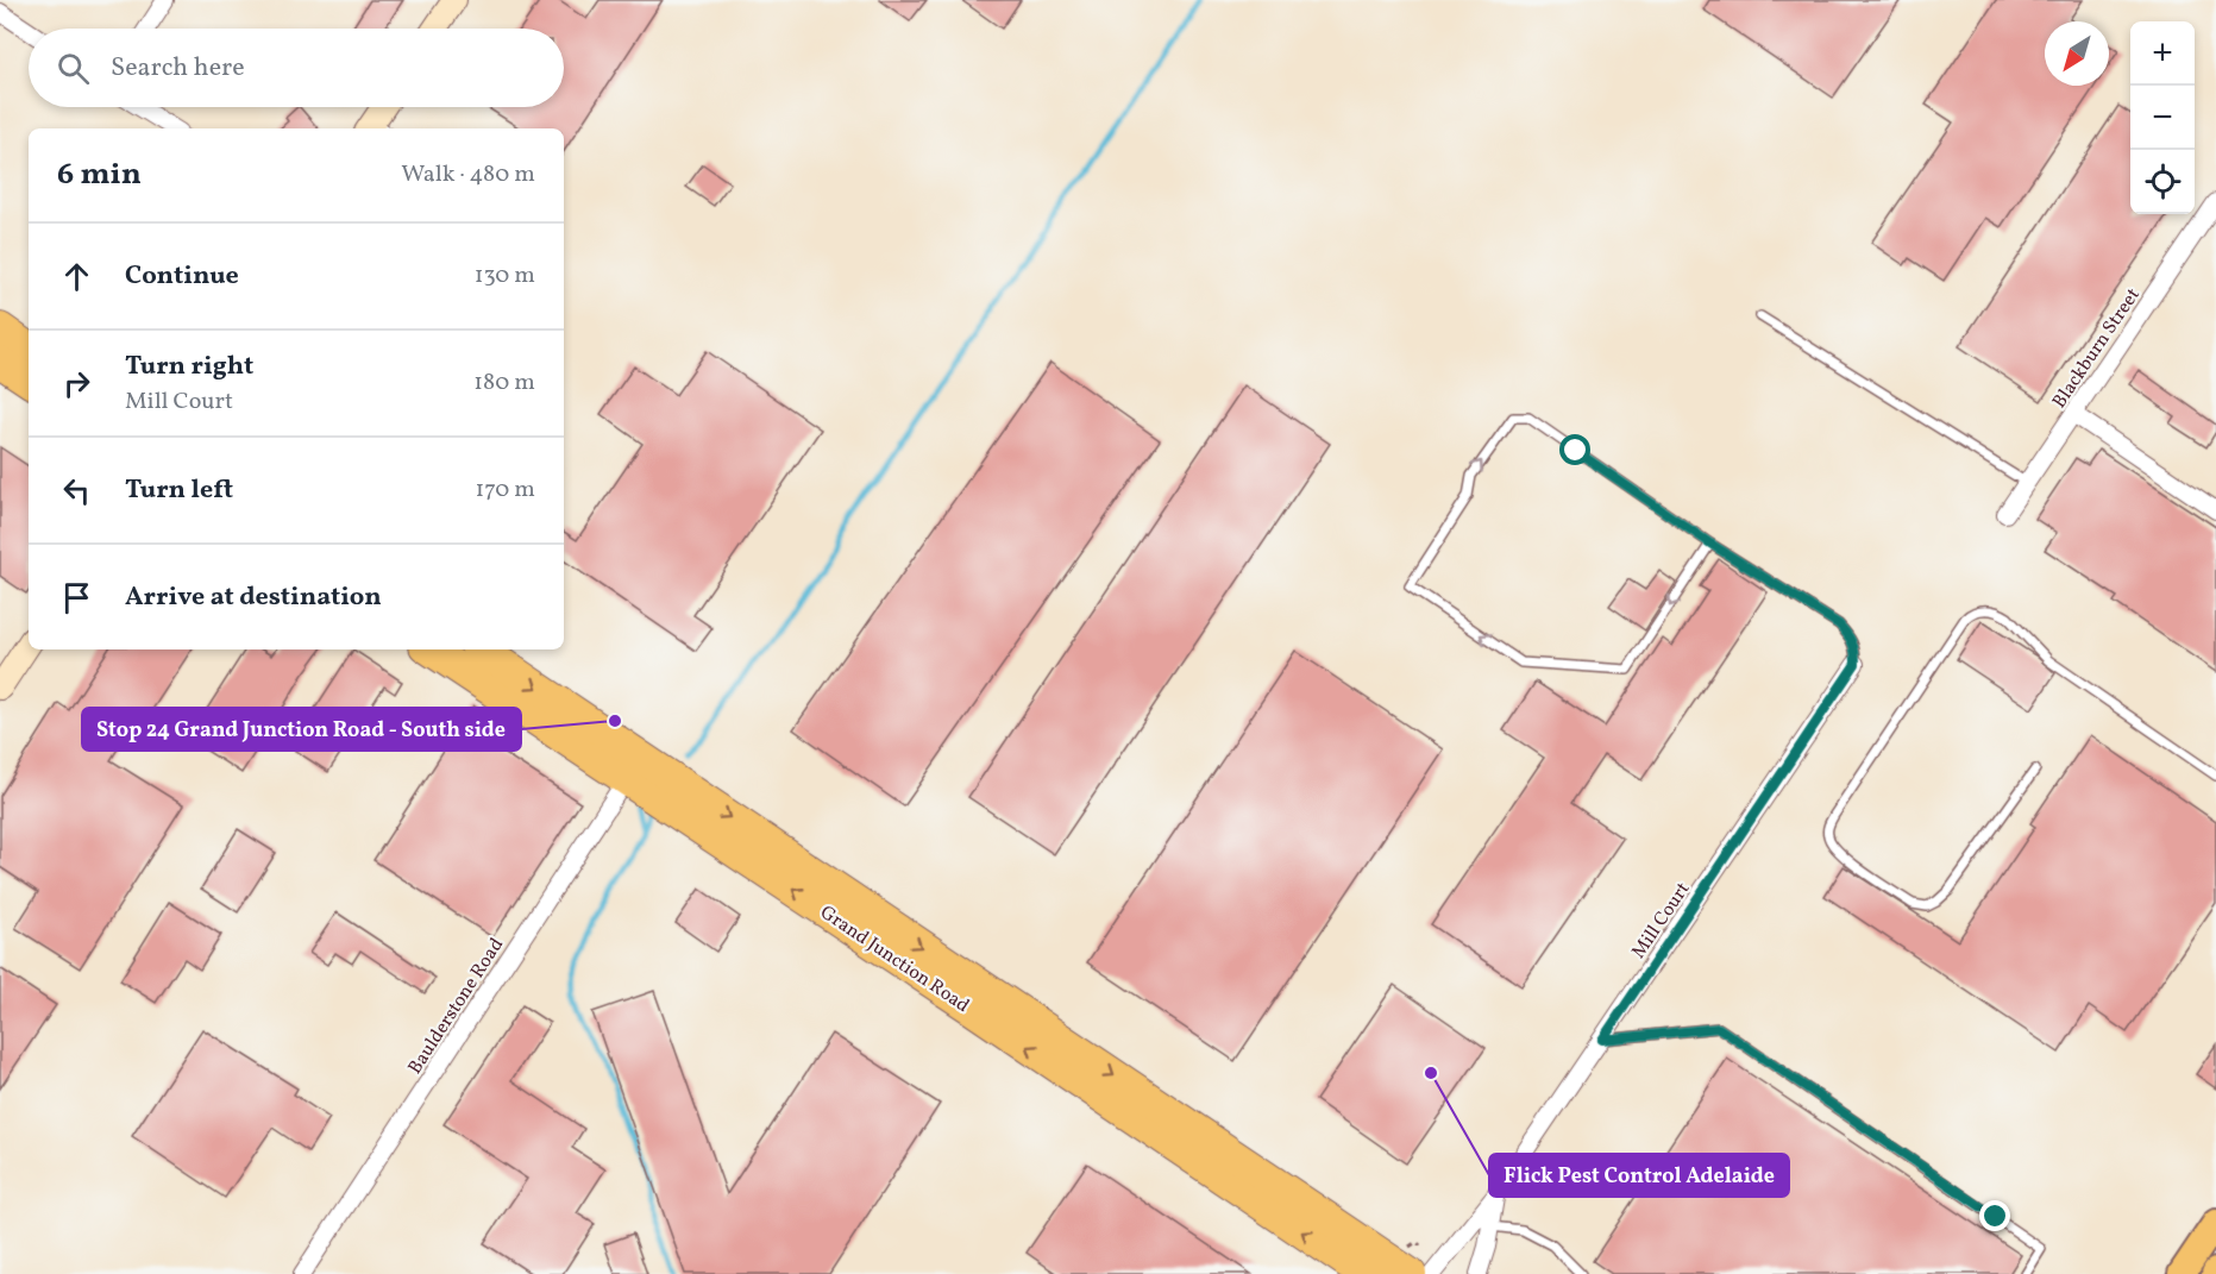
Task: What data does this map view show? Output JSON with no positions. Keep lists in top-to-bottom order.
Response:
{
  "streets": {
    "highway": ["Grand Junction Road"],
    "street": ["Blackburn Street", "Mill Court", "Baulderstone Road"]
  },
  "crossings": [
    ["Grand Junction Road", "Baulderstone Road"]
  ],
  "places": ["Stop 24 Grand Junction Road - South side", "Flick Pest Control Adelaide"],
  "north": "bottom left",
  "page": {
    "map_buttons": ["+", "−"],
    "search": "Search here",
    "heading": ["6 min", "Walk · 480 m"],
    "list": [
      ["Continue", "130 m"],
      ["Turn right", "Mill Court", "180 m"],
      ["Turn left", "170 m"],
      "Arrive at destination"
    ]
  }
}
